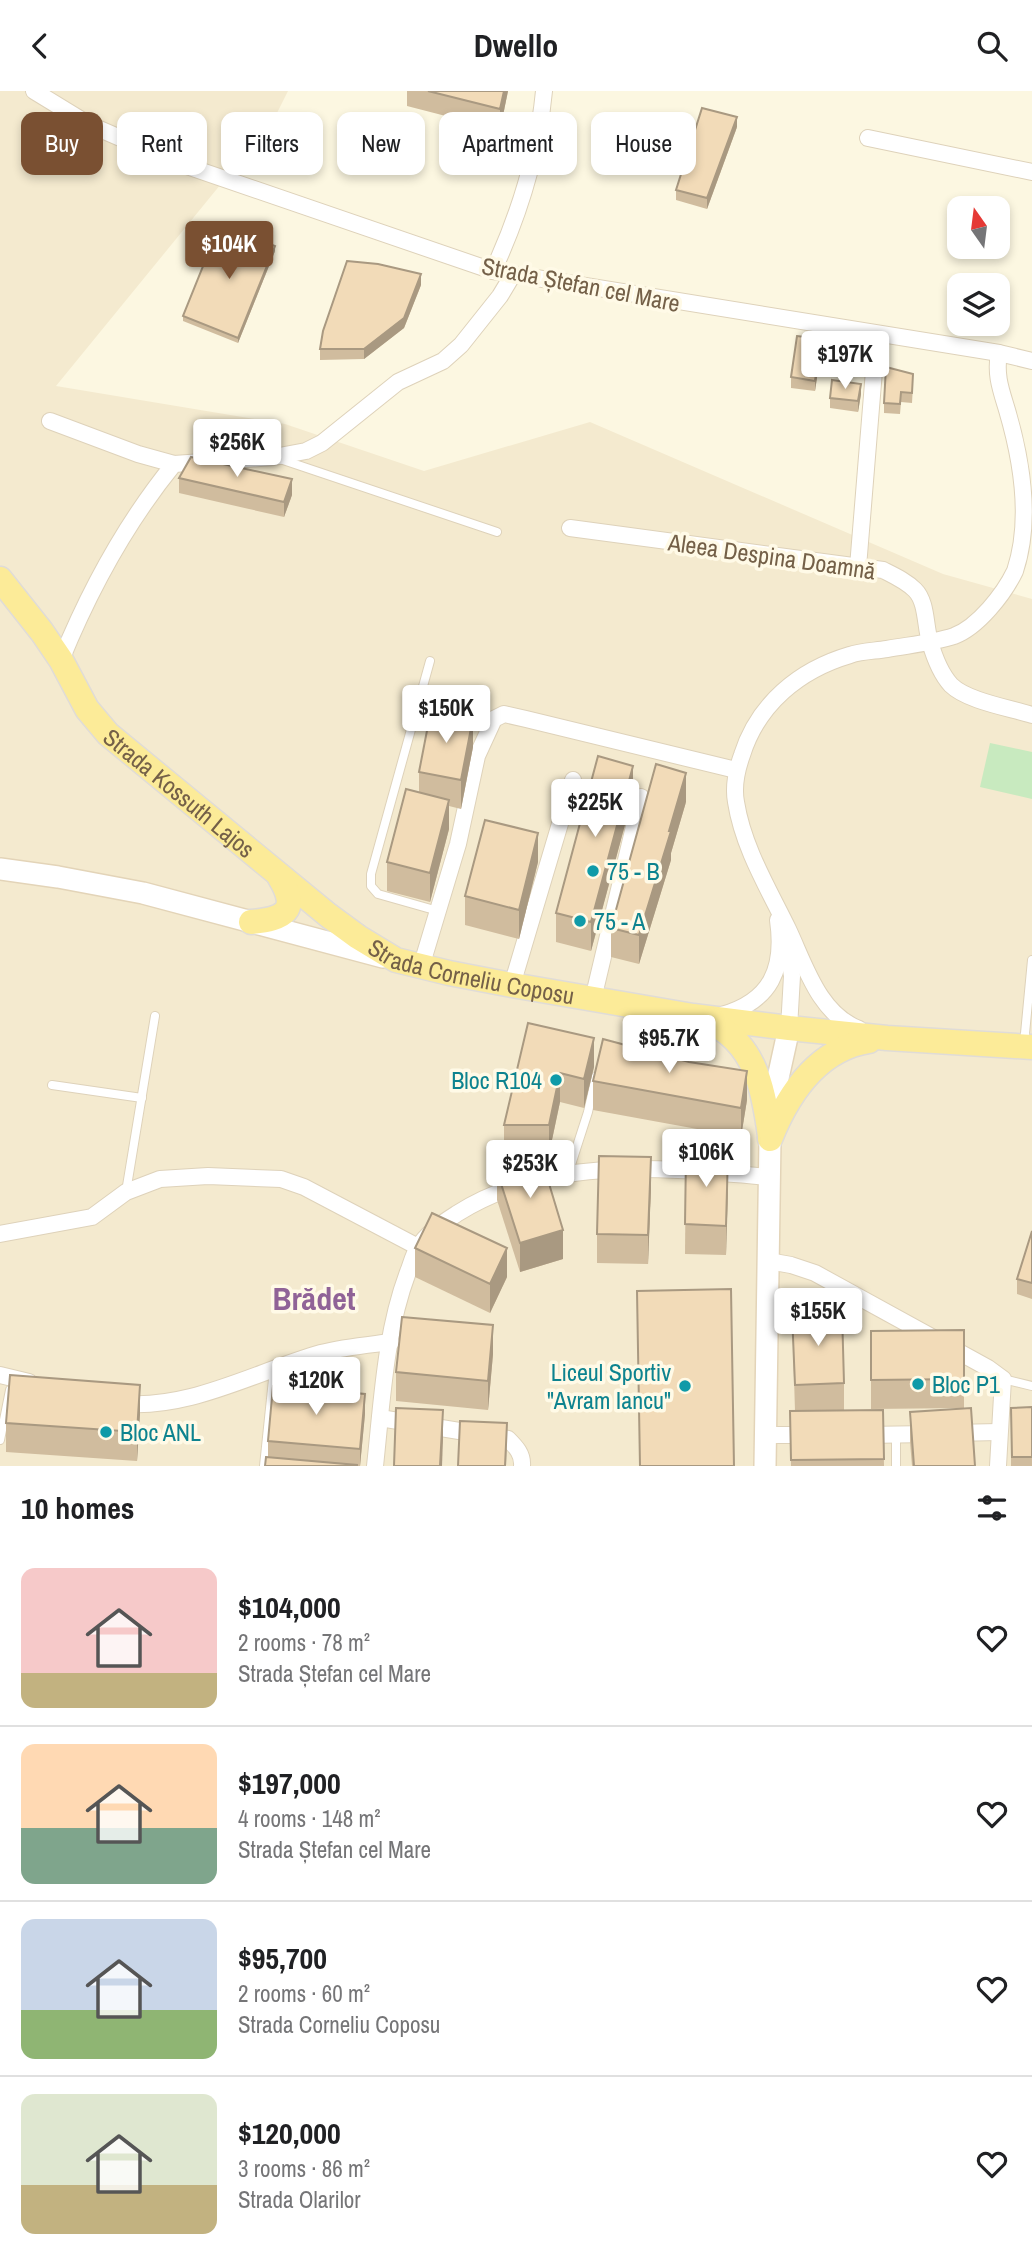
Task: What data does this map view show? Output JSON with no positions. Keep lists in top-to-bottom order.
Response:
{
  "streets": {
    "main road": ["Strada Kossuth Lajos", "Strada Corneliu Coposu"],
    "street": ["Strada Ștefan cel Mare", "Aleea Despina Doamnă"]
  },
  "crossings": [
    ["Strada Kossuth Lajos", "Strada Corneliu Coposu"]
  ],
  "districts": ["Brădet"],
  "places": [
    "75 - B",
    "75 - A",
    "Bloc R104",
    "Bloc P1",
    "Liceul Sportiv \"Avram Iancu\"",
    "Bloc ANL"
  ],
  "north": "top",
  "page": {
    "header": "Dwello",
    "chip": [
      "Buy",
      "Rent",
      "Filters",
      "New",
      "Apartment",
      "House"
    ],
    "price": [
      "$104K",
      "$197K",
      "$256K",
      "$150K",
      "$225K",
      "$95.7K",
      "$106K",
      "$253K",
      "$155K",
      "$120K"
    ],
    "heading": "10 homes",
    "list": [
      {
        "name": "$104,000",
        "note": "2 rooms · 78 m² · Strada Ștefan cel Mare"
      },
      {
        "name": "$197,000",
        "note": "4 rooms · 148 m² · Strada Ștefan cel Mare"
      },
      {
        "name": "$95,700",
        "note": "2 rooms · 60 m² · Strada Corneliu Coposu"
      },
      {
        "name": "$120,000",
        "note": "3 rooms · 86 m² · Strada Olarilor"
      }
    ]
  }
}
